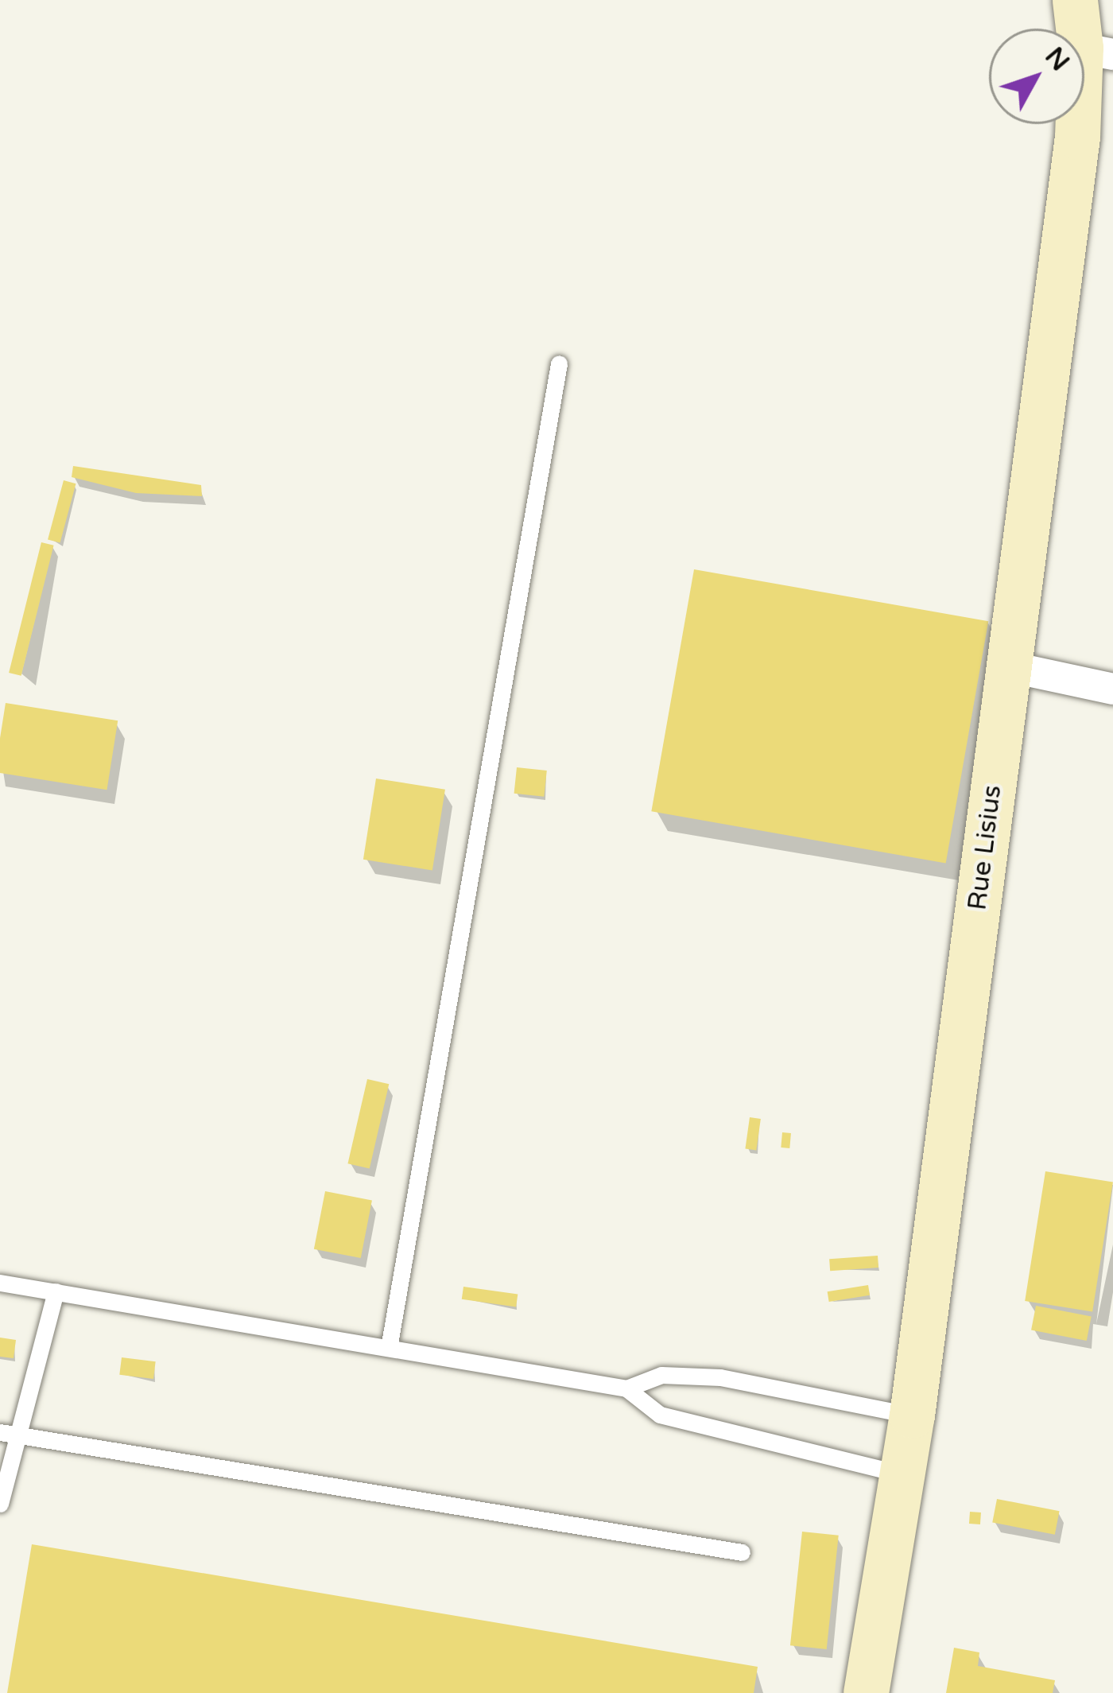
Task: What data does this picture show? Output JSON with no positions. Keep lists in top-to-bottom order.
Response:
{
  "streets": {
    "street": ["Rue Lisius"]
  },
  "north": "top right"
}
